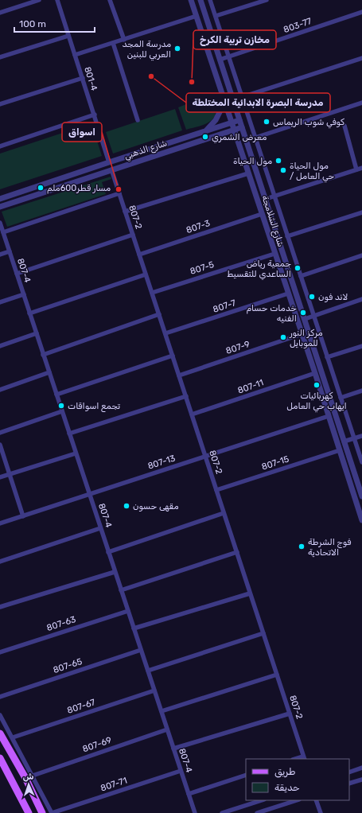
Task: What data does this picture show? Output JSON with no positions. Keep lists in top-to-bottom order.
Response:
{
  "streets": {
    "street": [
      "803-77",
      "801-4",
      "شارع الذهبي",
      "807-2",
      "شارع الشلامجة",
      "807-3",
      "807-5",
      "807-4",
      "807-7",
      "807-9",
      "807-11",
      "807-13",
      "807-15",
      "807-63",
      "807-65",
      "807-67",
      "807-69",
      "807-71"
    ]
  },
  "crossings": [
    ["803-77", "شارع الشلامجة"],
    ["801-4", "شارع الذهبي"],
    ["شارع الذهبي", "807-2"],
    ["شارع الذهبي", "شارع الشلامجة"],
    ["807-2", "807-3"],
    ["807-2", "807-5"],
    ["807-2", "807-7"],
    ["807-2", "807-9"],
    ["807-2", "807-11"],
    ["807-2", "807-13"],
    ["807-2", "807-15"],
    ["شارع الشلامجة", "807-3"],
    ["شارع الشلامجة", "807-5"],
    ["شارع الشلامجة", "807-7"],
    ["شارع الشلامجة", "807-9"],
    ["شارع الشلامجة", "807-11"],
    ["شارع الشلامجة", "807-13"],
    ["شارع الشلامجة", "807-15"],
    ["807-4", "807-13"],
    ["807-4", "807-63"],
    ["807-4", "807-65"],
    ["807-4", "807-67"],
    ["807-4", "807-69"],
    ["807-4", "807-71"]
  ],
  "places": [
    "مدرسة المجد العربي للبنين",
    "مدرسة البصرة الابدائية المختلطة",
    "مخازن تربية الكرخ",
    "كوفي شوب الريماس",
    "معرض الشمري",
    "مول الحياة",
    "مول الحياة / حي العامل",
    "مسار قطر600ملم",
    "اسواق",
    "جمعية رياض الساعدي للتقسيط",
    "لاند فون",
    "خدمات حسام الفنيه",
    "مركز النور للموبايل",
    "كهربائيات ايهاب حي العامل",
    "تجمع اسواقات",
    "مقهى حسون",
    "فوج الشرطة الاتحادية"
  ],
  "legend": ["طريق", "حديقة"],
  "scale_bar": "100 m",
  "north": "top"
}
